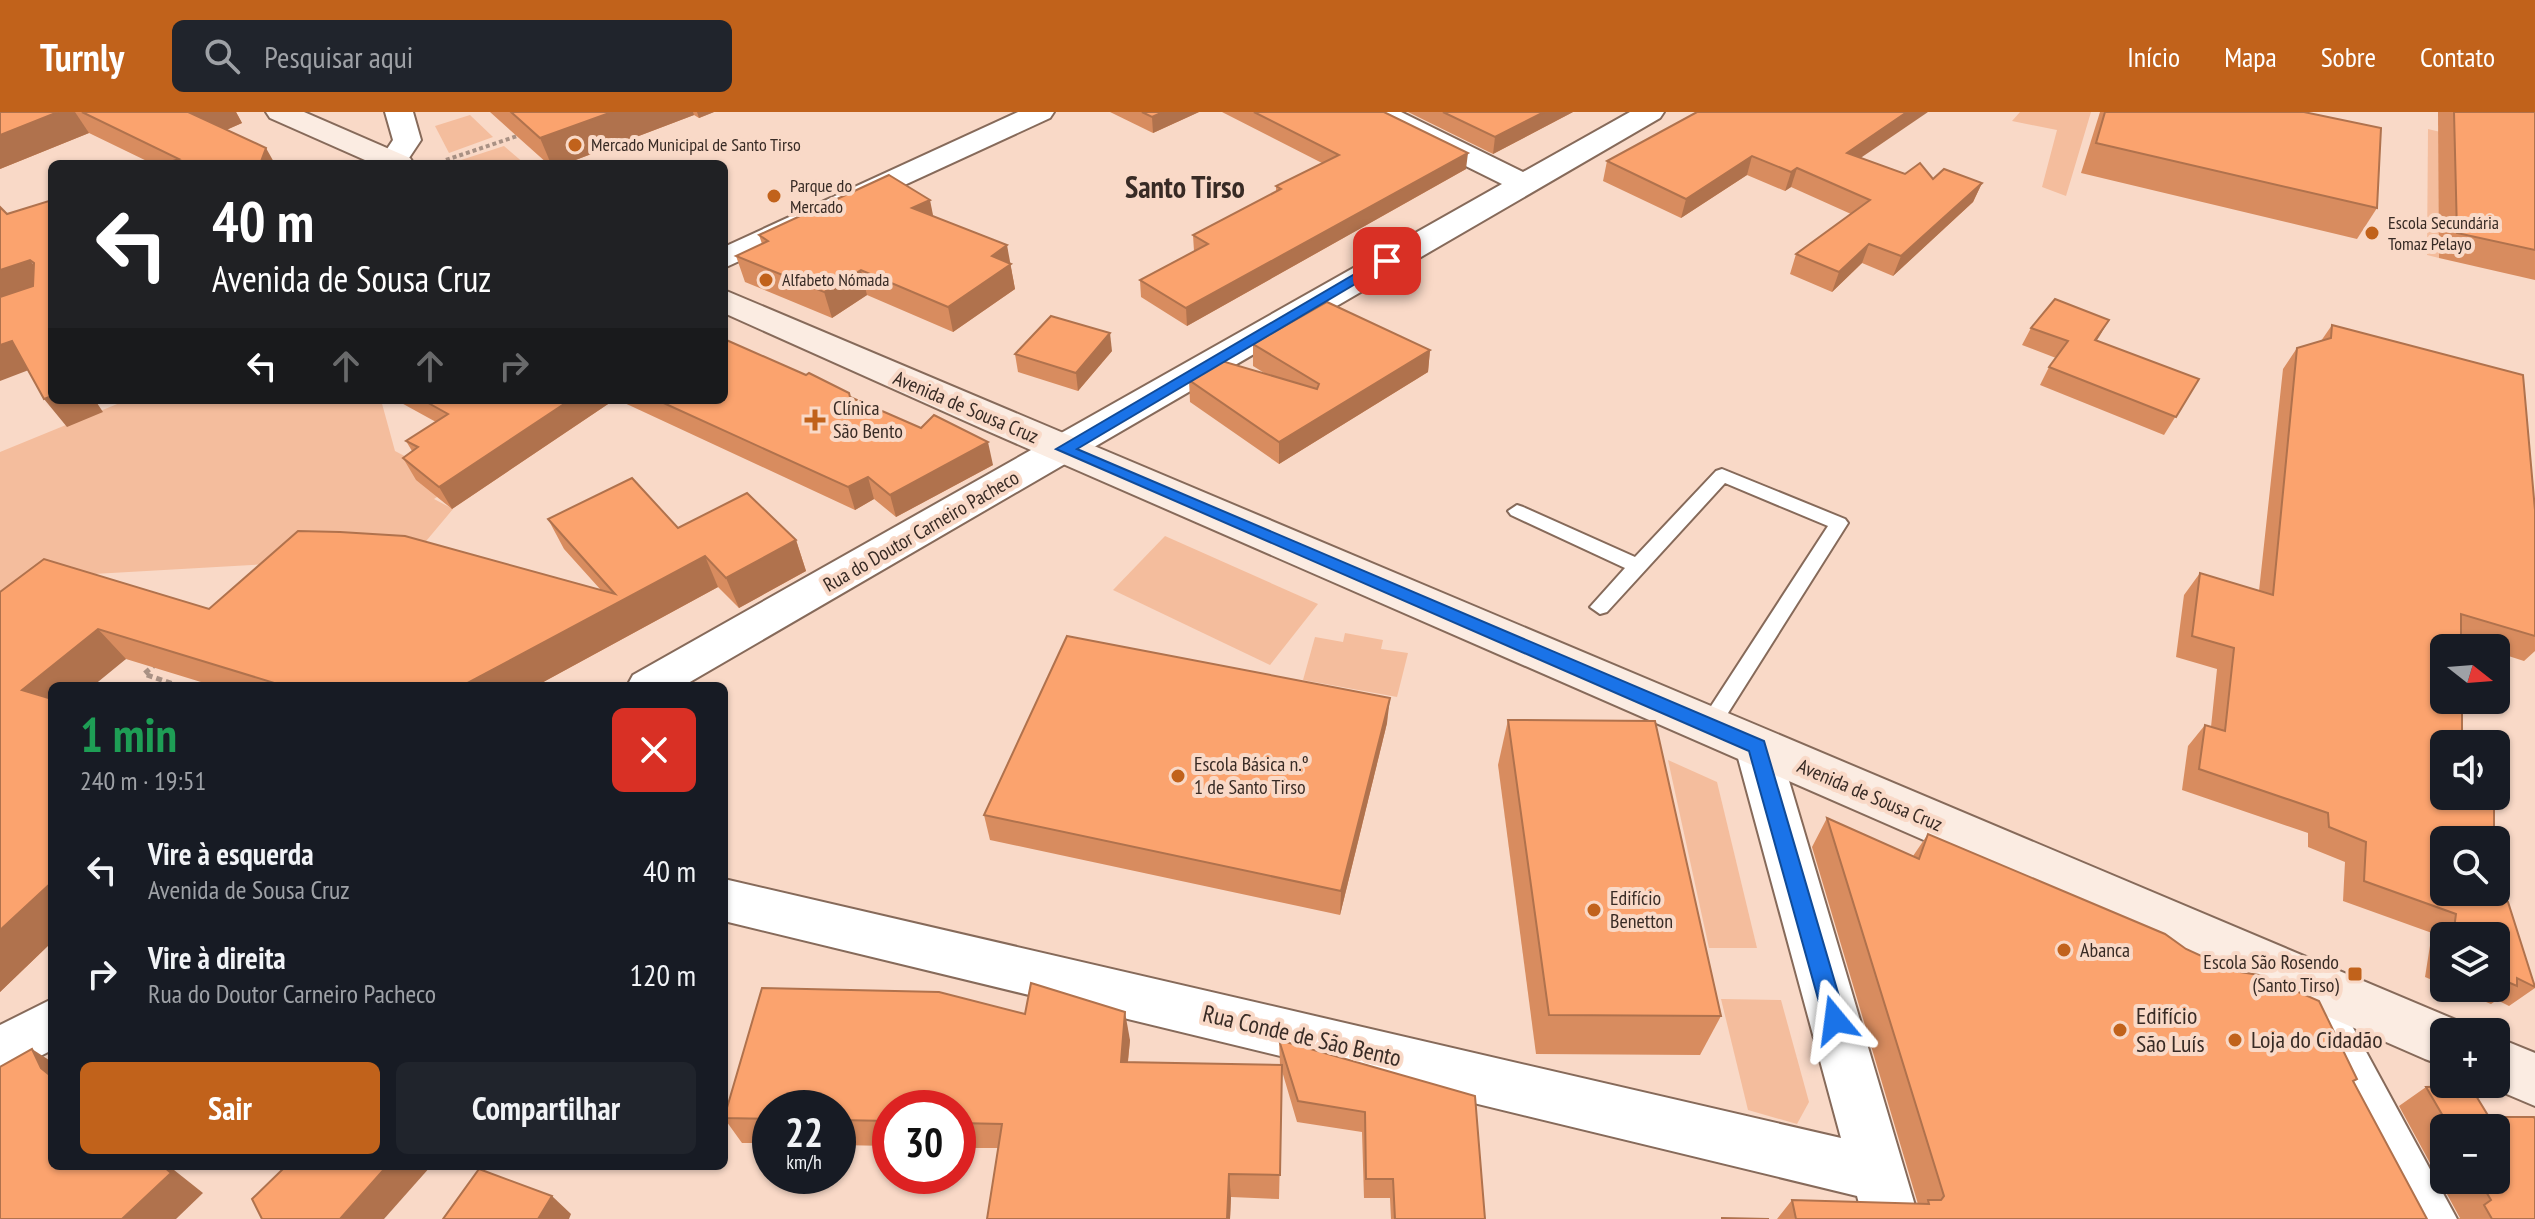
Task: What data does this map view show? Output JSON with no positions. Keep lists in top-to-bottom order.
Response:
{
  "streets": {
    "main road": ["Avenida de Sousa Cruz"],
    "street": ["Rua do Doutor Carneiro Pacheco", "Rua Conde de São Bento"]
  },
  "crossings": [
    ["Avenida de Sousa Cruz", "Rua do Doutor Carneiro Pacheco"]
  ],
  "districts": ["Santo Tirso"],
  "places": {
    "other": [
      "Mercado Municipal de Santo Tirso",
      "Parque do Mercado",
      "Escola Secundária Tomaz Pelayo",
      "Alfabeto Nómada",
      "Escola Básica n.º 1 de Santo Tirso",
      "Edifício Benetton",
      "Abanca",
      "Edifício São Luís",
      "Loja do Cidadão"
    ],
    "health": ["Clínica São Bento"],
    "transit": ["Escola São Rosendo (Santo Tirso)"]
  },
  "north": "right",
  "page": {
    "header": "Turnly",
    "search": "Pesquisar aqui",
    "nav": [
      "Início",
      "Mapa",
      "Sobre",
      "Contato"
    ],
    "turn": ["40 m", "Avenida de Sousa Cruz"],
    "map_buttons": ["+", "−"],
    "heading": ["1 min", "240 m · 19:51"],
    "list": [
      {
        "name": "Vire à esquerda",
        "note": "Avenida de Sousa Cruz",
        "value": "40 m"
      },
      {
        "name": "Vire à direita",
        "note": "Rua do Doutor Carneiro Pacheco",
        "value": "120 m"
      }
    ],
    "buttons": ["Sair", "Compartilhar"],
    "speed": "22 km/h",
    "limit": "30"
  }
}
